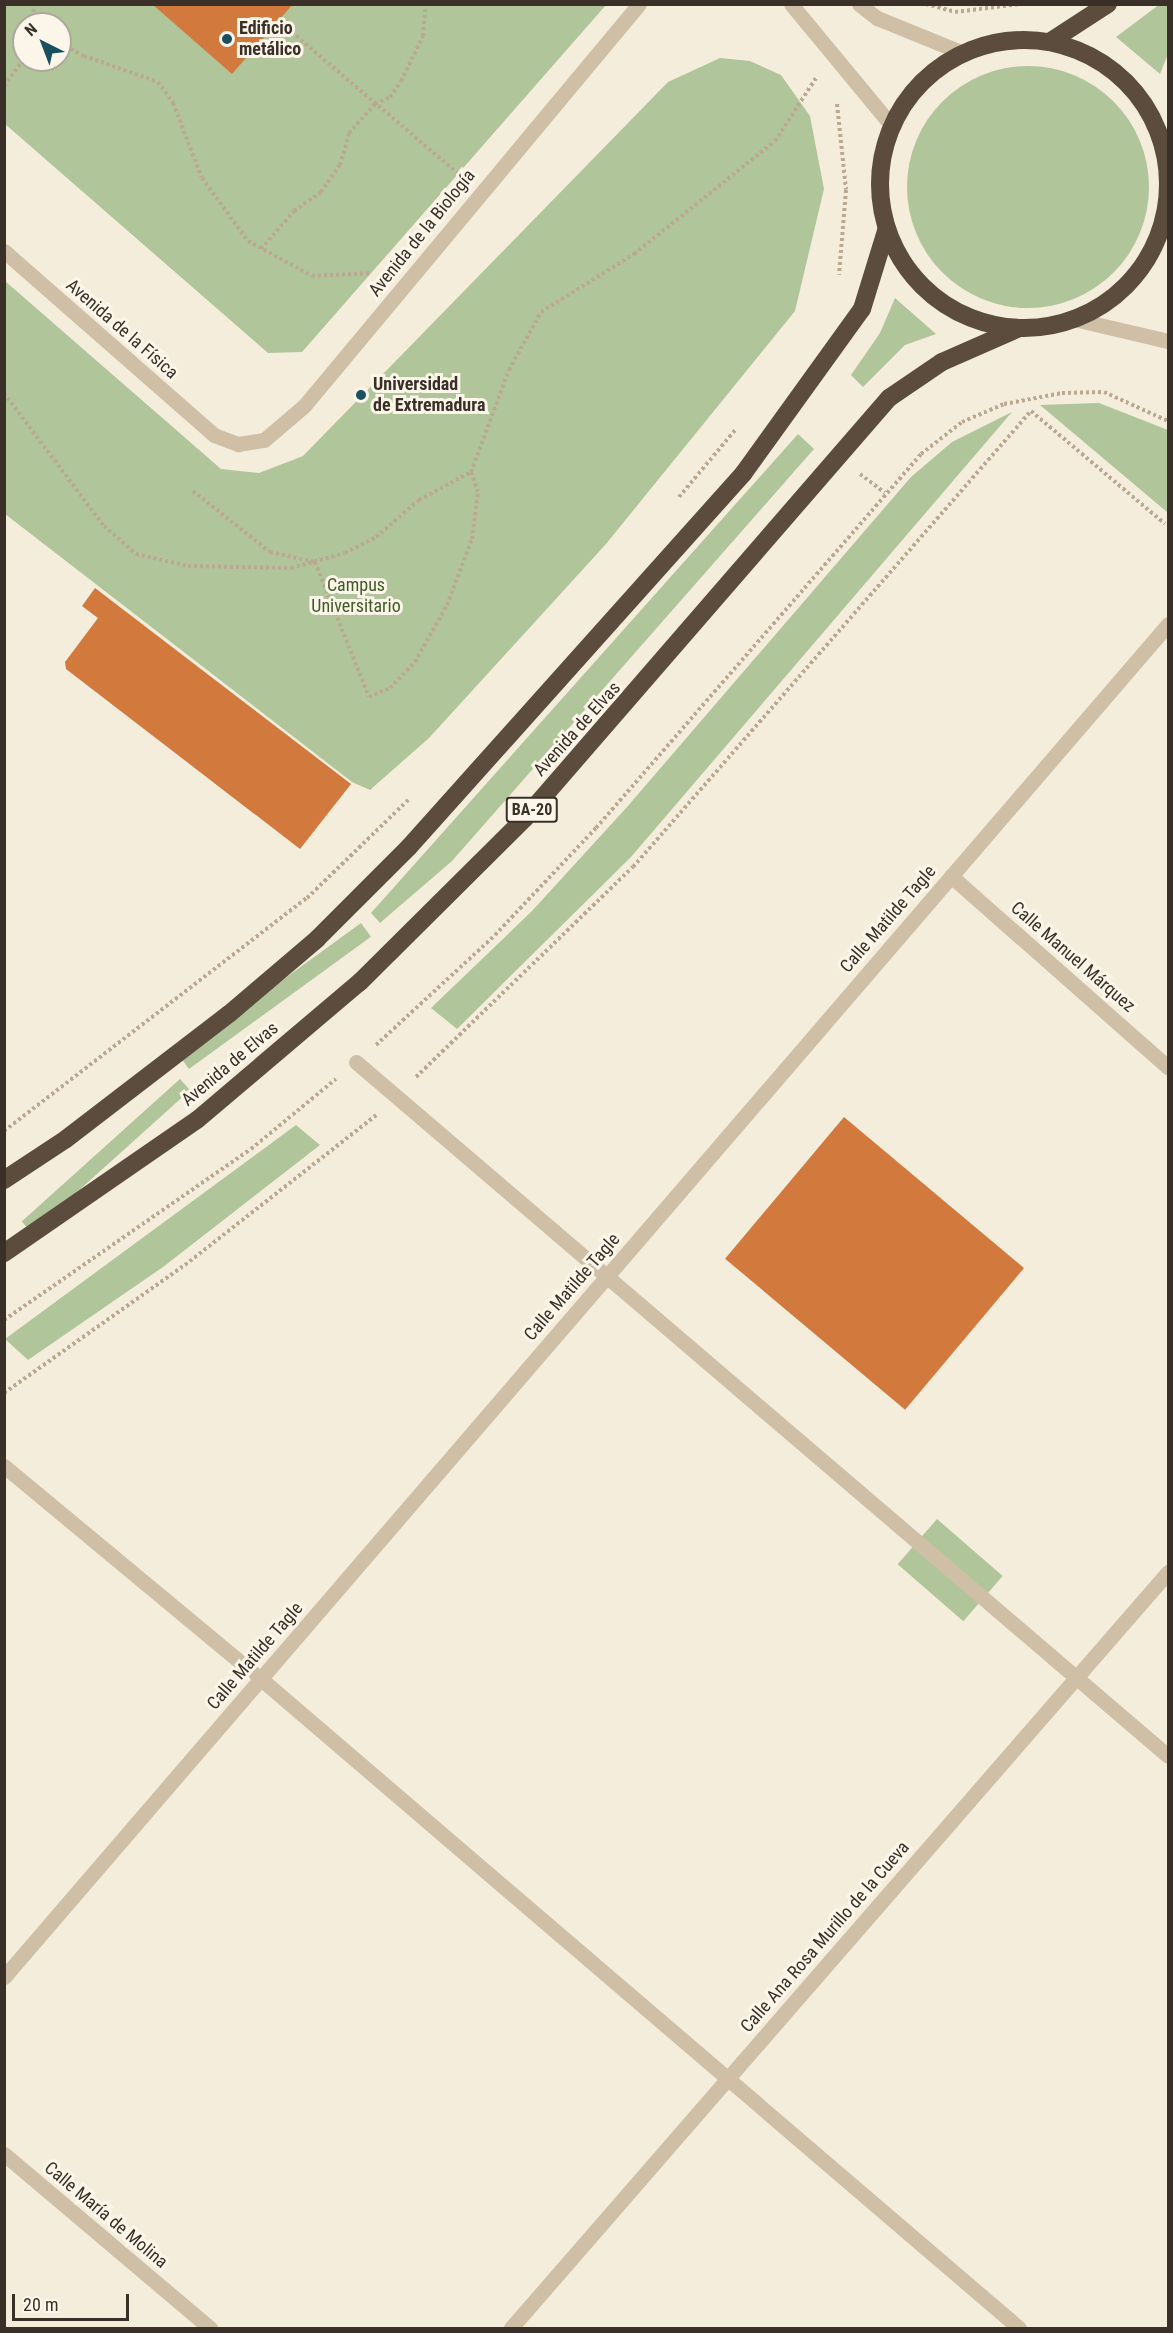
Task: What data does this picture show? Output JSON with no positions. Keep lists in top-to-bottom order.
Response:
{
  "streets": {
    "highway": ["Avenida de Elvas", "BA-20"],
    "street": [
      "Avenida de la Biología",
      "Avenida de la Física",
      "Calle Matilde Tagle",
      "Calle Manuel Márquez",
      "Calle Ana Rosa Murillo de la Cueva",
      "Calle María de Molina"
    ]
  },
  "crossings": [
    ["Avenida de la Biología", "Avenida de la Física"],
    ["Avenida de Elvas", "BA-20"],
    ["Calle Matilde Tagle", "Calle Manuel Márquez"]
  ],
  "parks": ["Campus Universitario"],
  "places": ["Edificio metálico", "Universidad de Extremadura"],
  "scale_bar": "20 m",
  "north": "top left"
}
